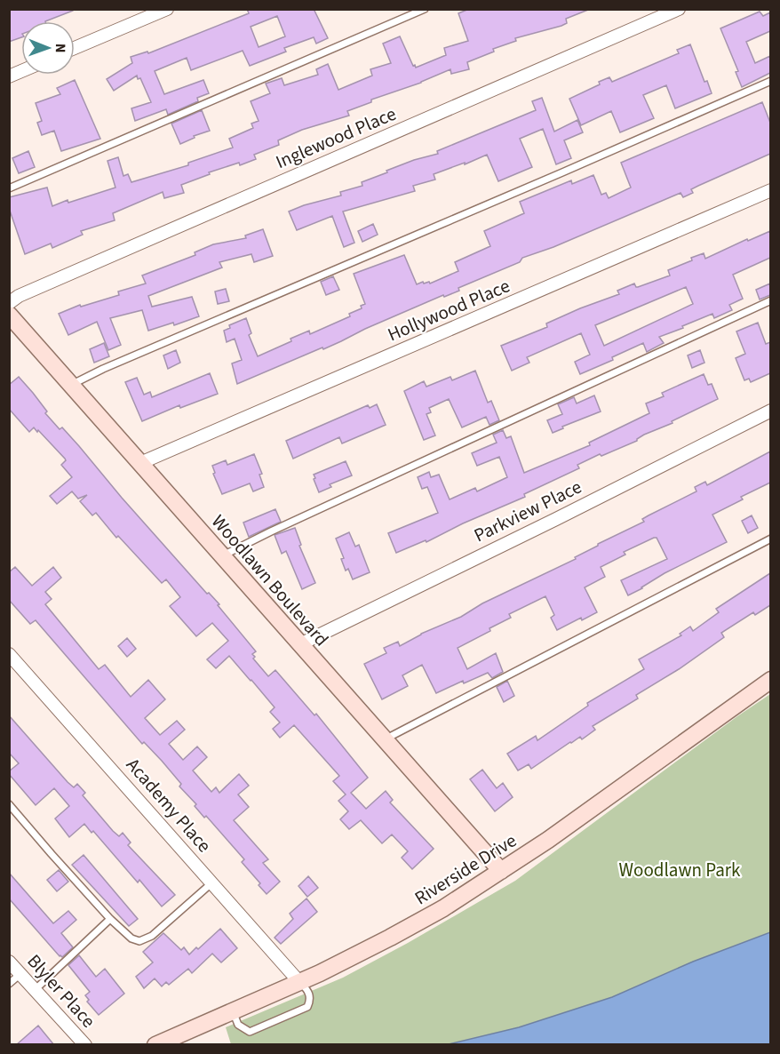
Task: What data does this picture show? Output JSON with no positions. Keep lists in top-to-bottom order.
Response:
{
  "streets": {
    "street": [
      "Inglewood Place",
      "Hollywood Place",
      "Parkview Place",
      "Woodlawn Boulevard",
      "Academy Place",
      "Riverside Drive",
      "Blyler Place"
    ]
  },
  "crossings": [
    ["Hollywood Place", "Woodlawn Boulevard"],
    ["Parkview Place", "Woodlawn Boulevard"],
    ["Woodlawn Boulevard", "Riverside Drive"],
    ["Academy Place", "Riverside Drive"]
  ],
  "parks": ["Woodlawn Park"],
  "north": "right"
}
